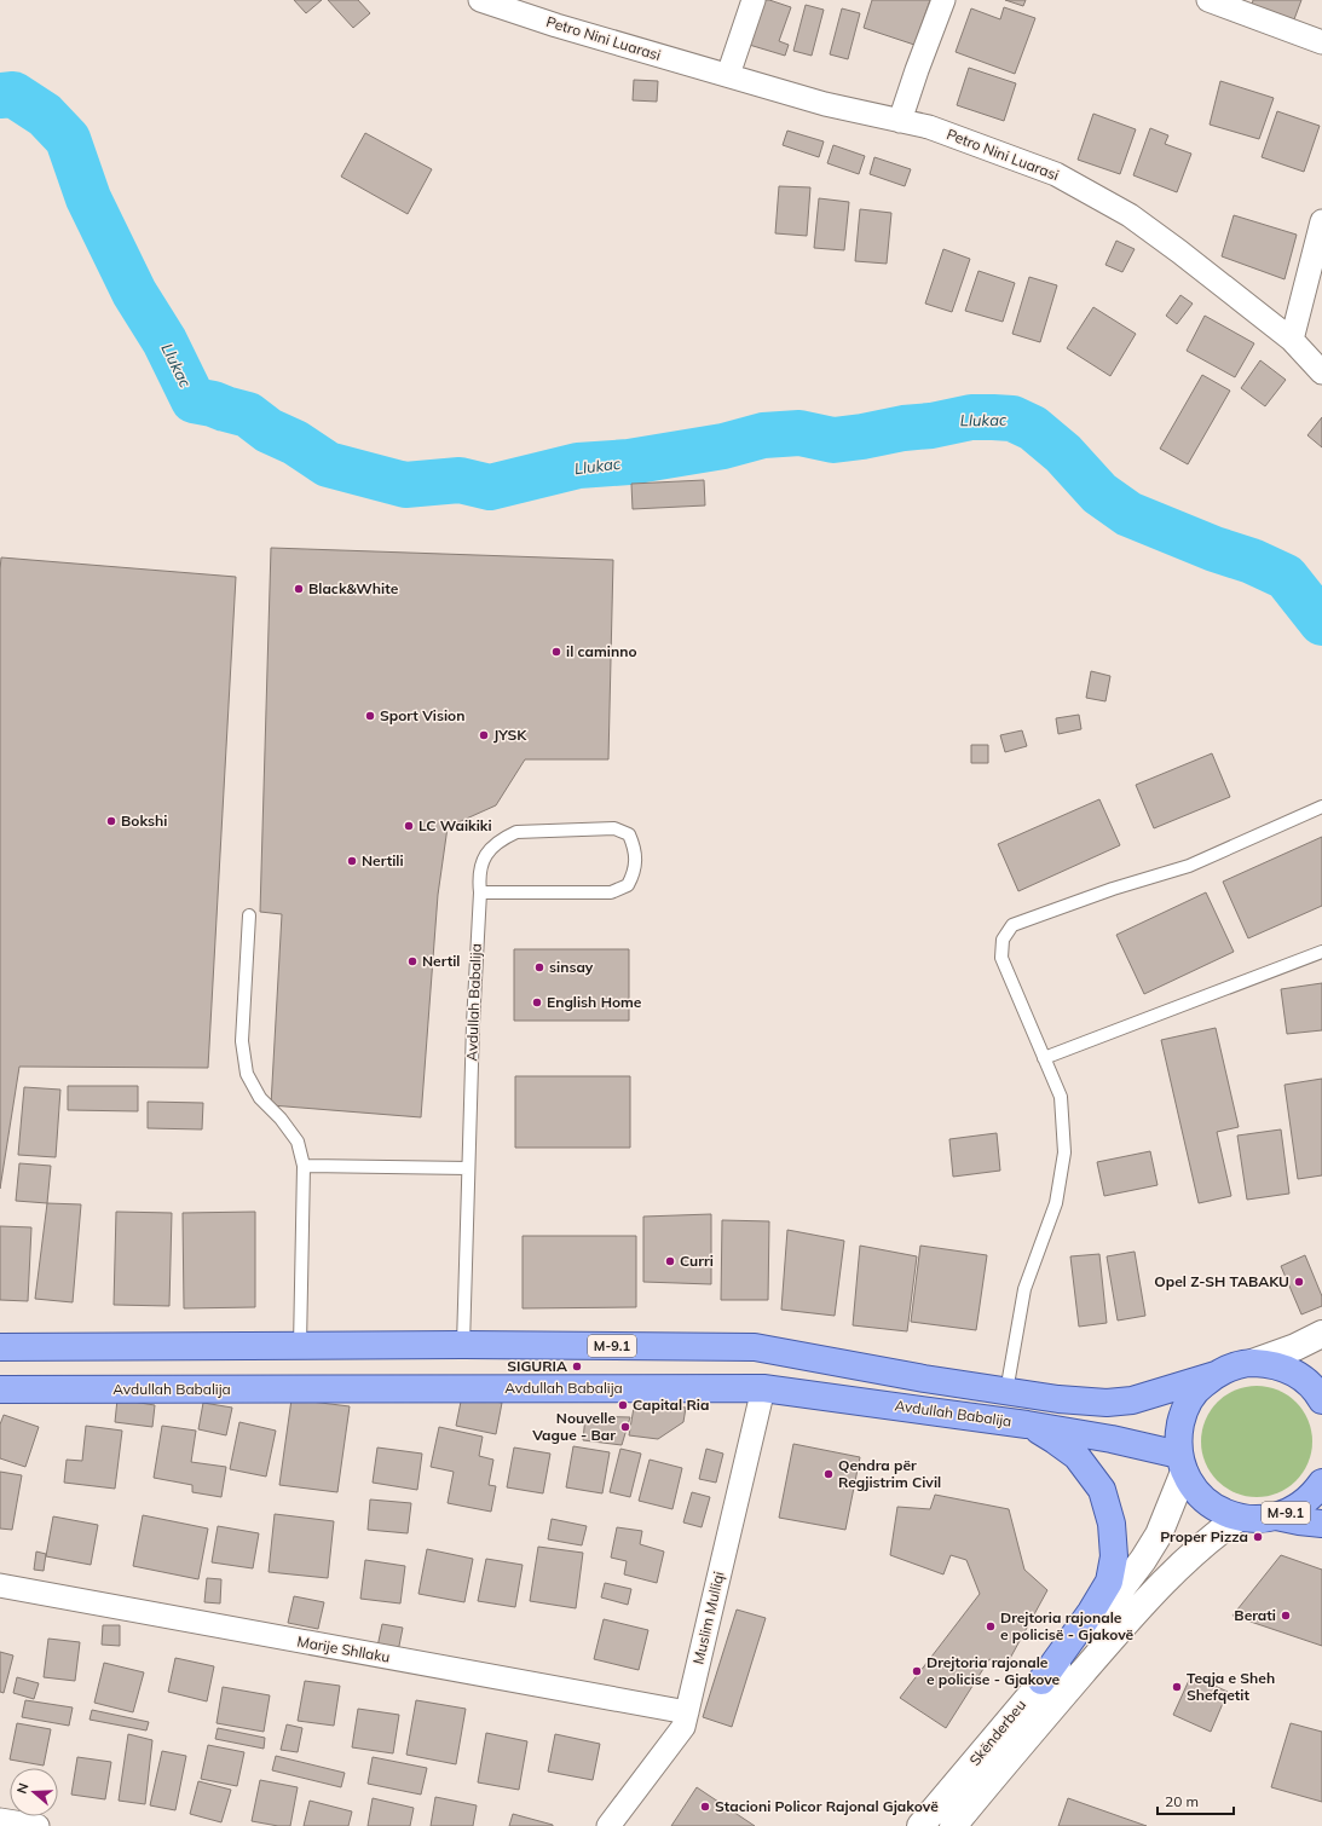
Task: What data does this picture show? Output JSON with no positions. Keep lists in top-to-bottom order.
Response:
{
  "streets": {
    "main road": ["Avdullah Babalija", "M-9.1", "Skënderbeu"],
    "street": ["Petro Nini Luarasi", "Muslim Mulliqi", "Marije Shllaku"]
  },
  "crossings": [
    ["Avdullah Babalija", "M-9.1"],
    ["Avdullah Babalija", "Muslim Mulliqi"],
    ["Avdullah Babalija", "Skënderbeu"],
    ["M-9.1", "Skënderbeu"],
    ["Muslim Mulliqi", "Marije Shllaku"]
  ],
  "water": ["Llukac"],
  "places": [
    "Black&White",
    "il caminno",
    "Sport Vision",
    "JYSK",
    "Bokshi",
    "LC Waikiki",
    "Nertili",
    "Nertil",
    "sinsay",
    "English Home",
    "Curri",
    "Opel Z-SH TABAKU",
    "SIGURIA",
    "Capital Ria",
    "Nouvelle Vague - Bar",
    "Qendra për Regjistrim Civil",
    "Proper Pizza",
    "Berati",
    "Drejtoria rajonale e policisë - Gjakovë",
    "Drejtoria rajonale e policise - Gjakove",
    "Teqja e Sheh Shefqetit",
    "Stacioni Policor Rajonal Gjakovë"
  ],
  "scale_bar": "20 m",
  "north": "left"
}
